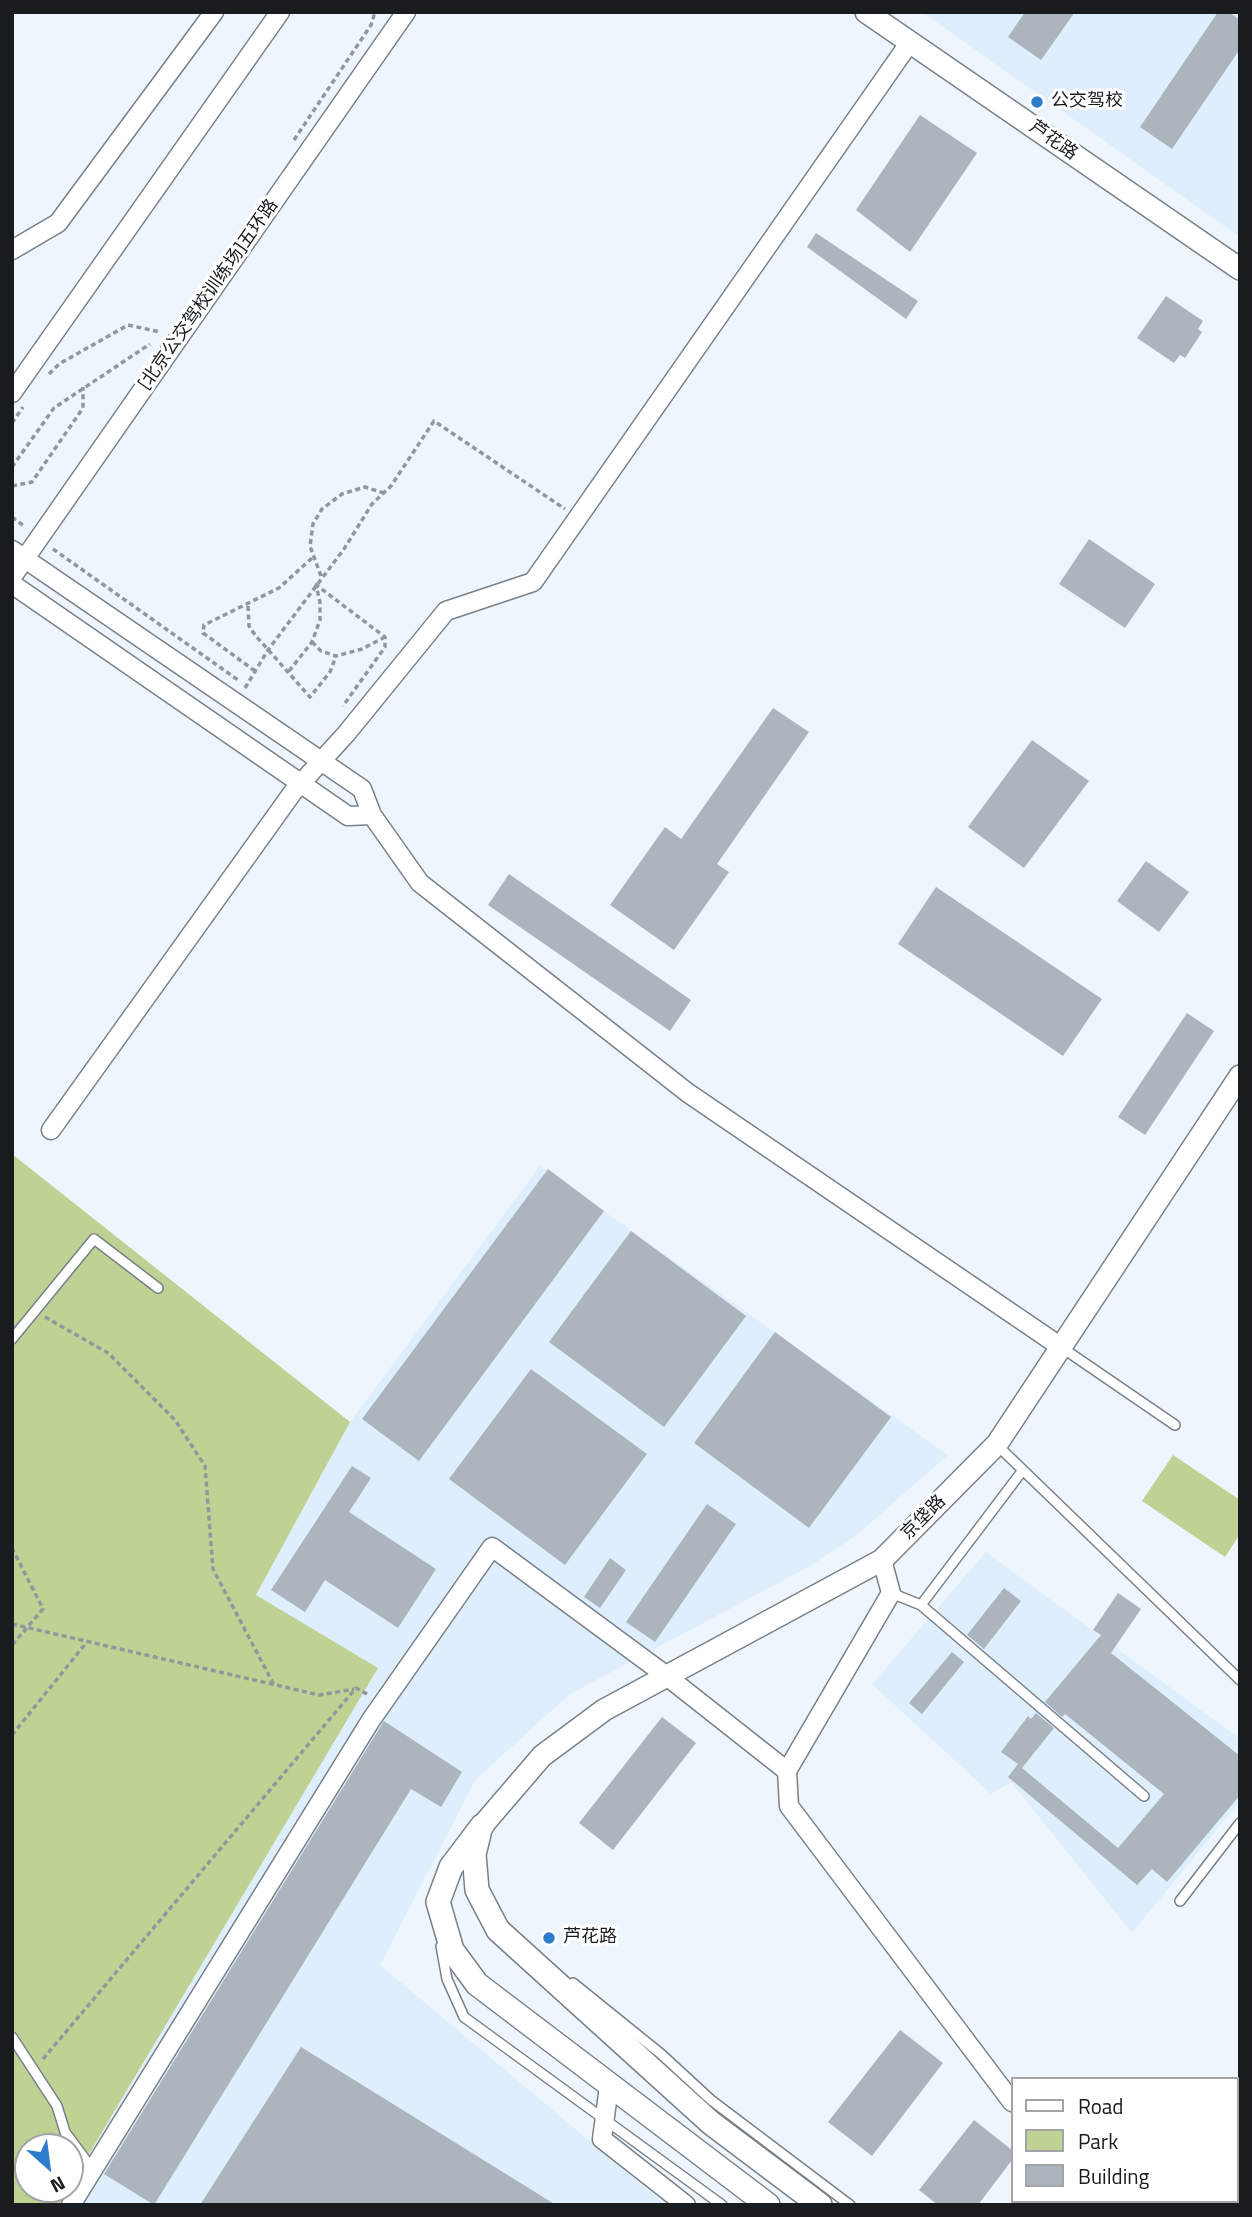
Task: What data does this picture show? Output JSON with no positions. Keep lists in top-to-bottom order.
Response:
{
  "streets": {
    "street": ["芦花路", "[北京公交驾校训练场]五环路", "京垡路"]
  },
  "places": ["公交驾校", "芦花路"],
  "legend": ["Road", "Park", "Building"],
  "north": "bottom right"
}
